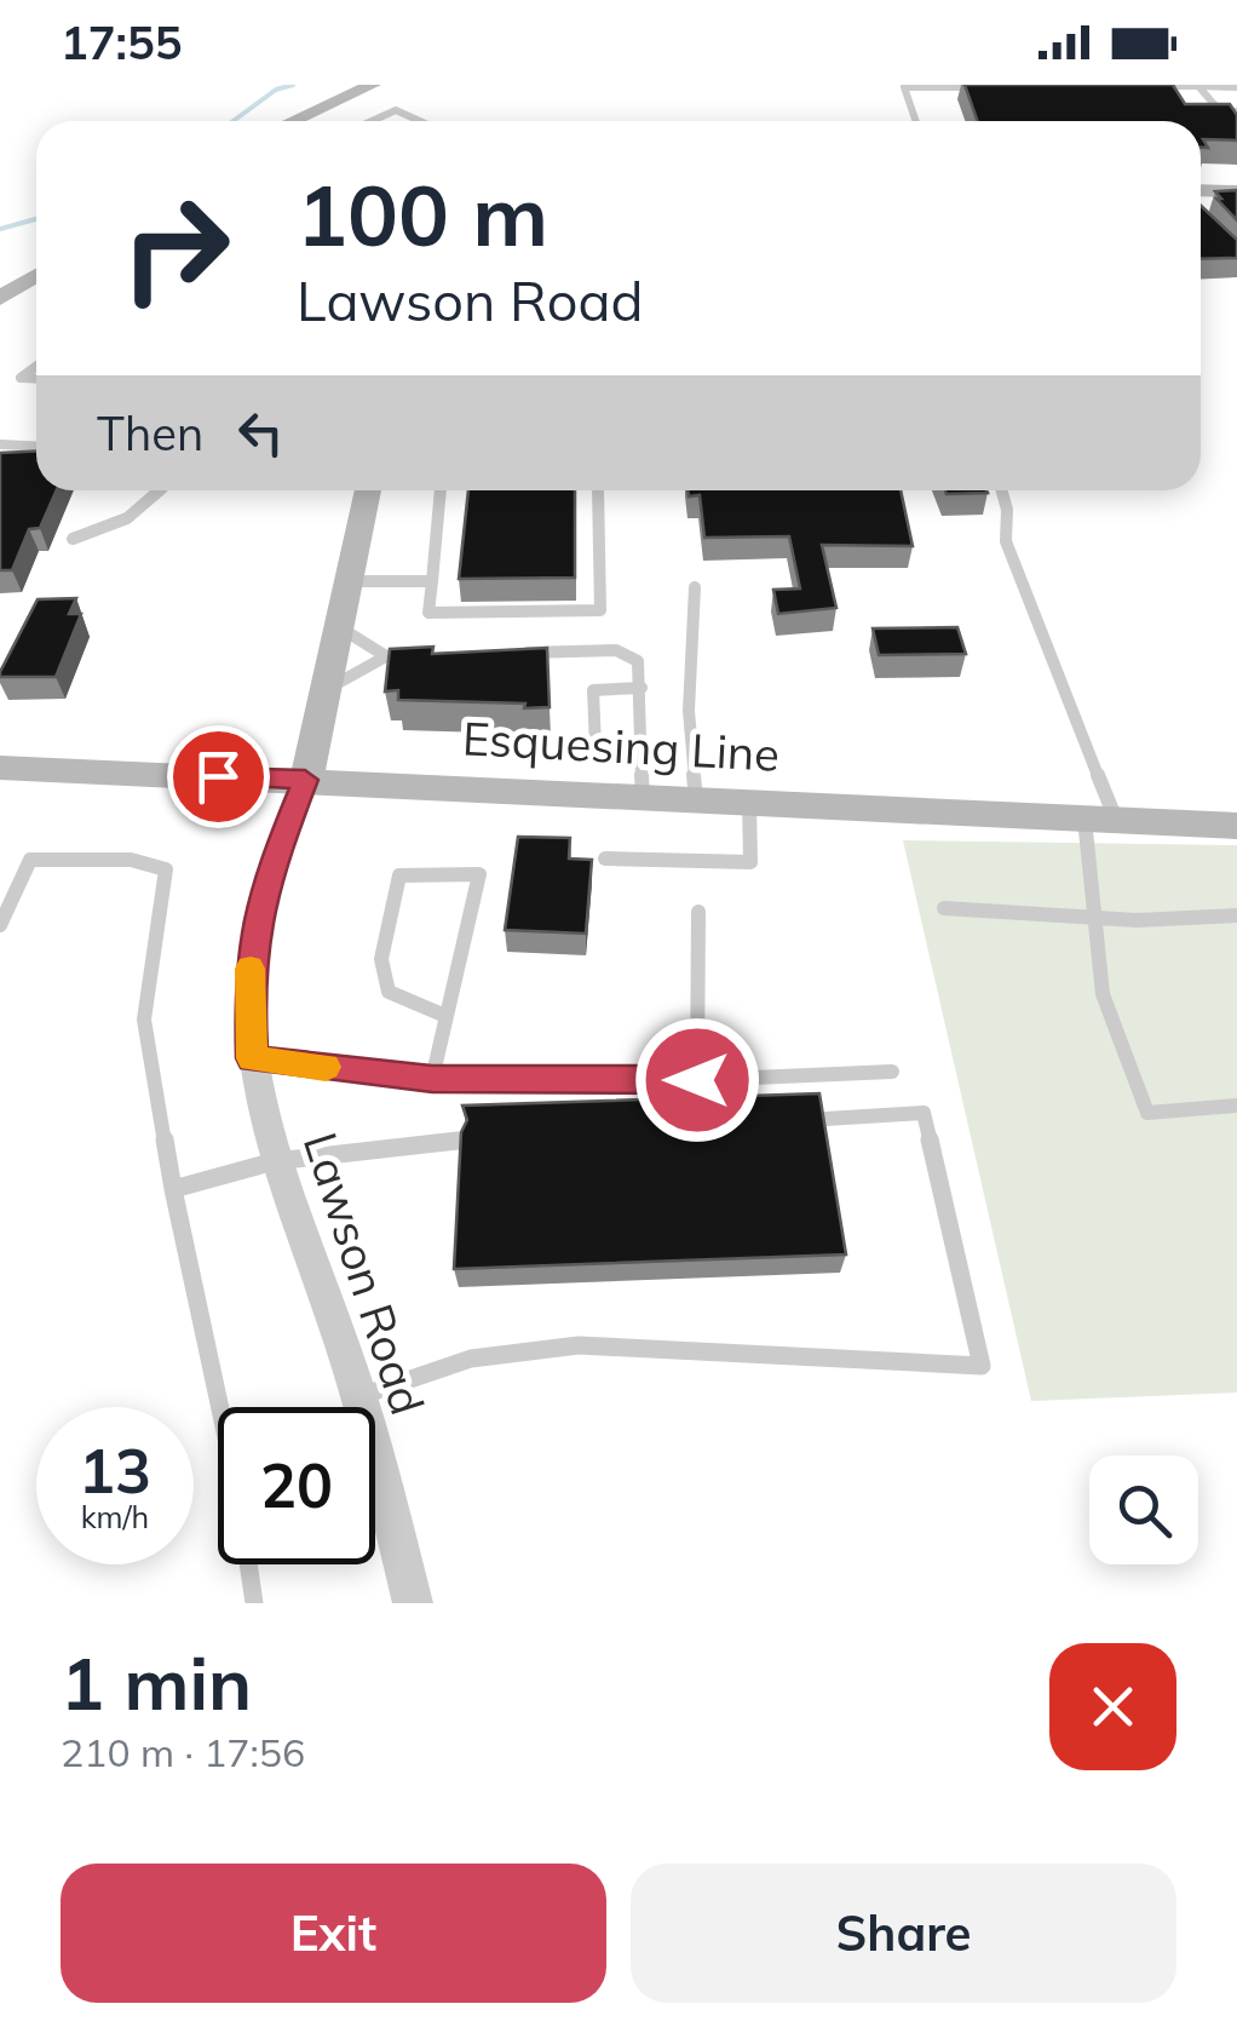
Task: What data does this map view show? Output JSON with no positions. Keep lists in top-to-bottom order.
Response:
{
  "streets": {
    "street": ["Esquesing Line", "Lawson Road"]
  },
  "crossings": [
    ["Esquesing Line", "Lawson Road"]
  ],
  "page": {
    "status": "17:55",
    "turn": ["100 m", "Lawson Road"],
    "then": "Then",
    "speed": "13 km/h",
    "limit": "20",
    "heading": ["1 min", "210 m · 17:56"],
    "buttons": ["Exit", "Share"]
  }
}
